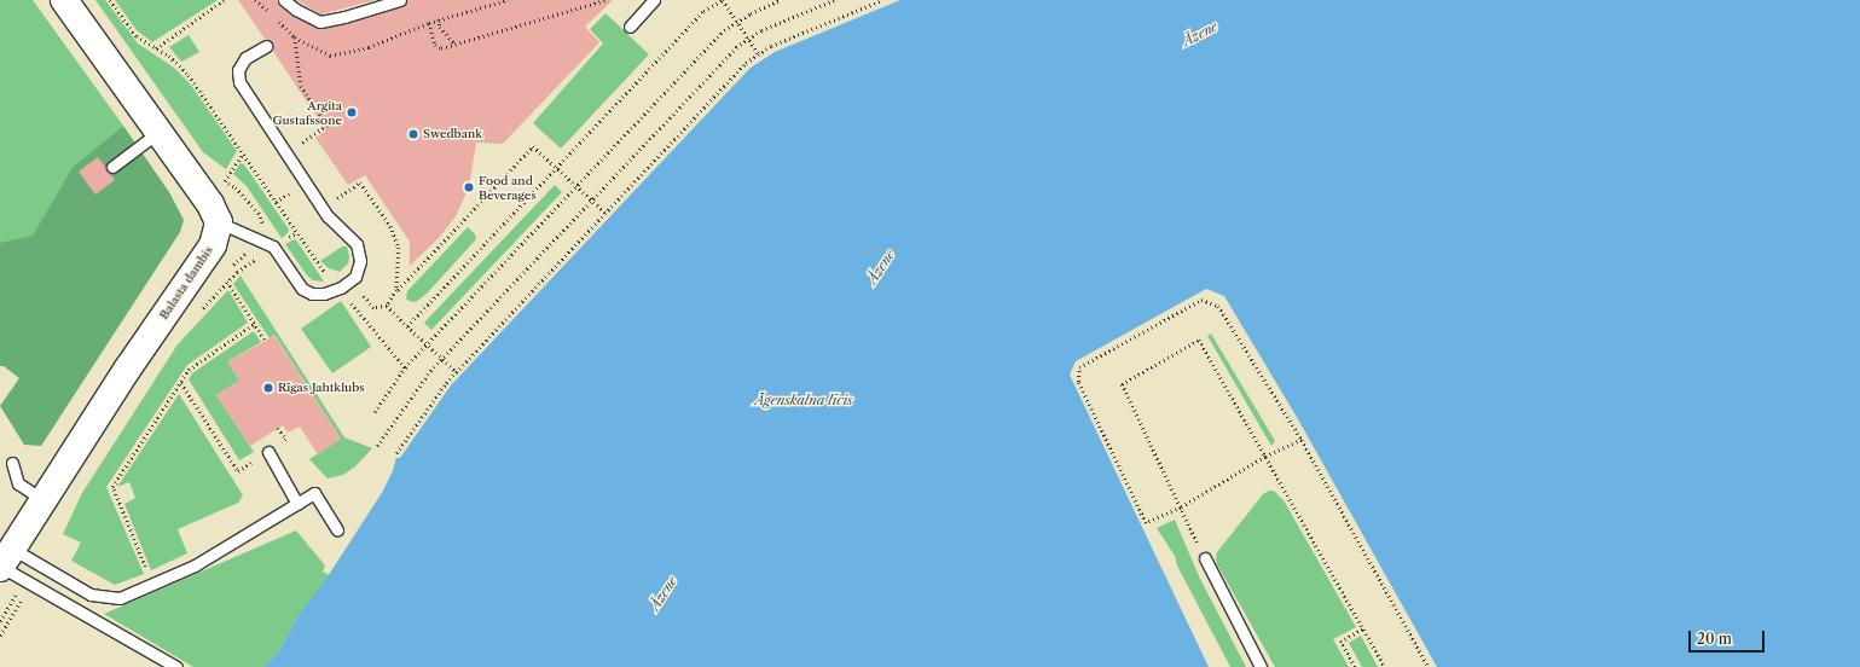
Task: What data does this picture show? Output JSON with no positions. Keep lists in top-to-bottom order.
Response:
{
  "streets": {
    "street": ["Balasta dambis"]
  },
  "water": ["Āzene", "Āgenskalna līcis"],
  "places": [
    "Argita Gustafssone",
    "Swedbank",
    "Food and Beverages",
    "Rīgas Jahtklubs"
  ],
  "scale_bar": "20 m"
}
